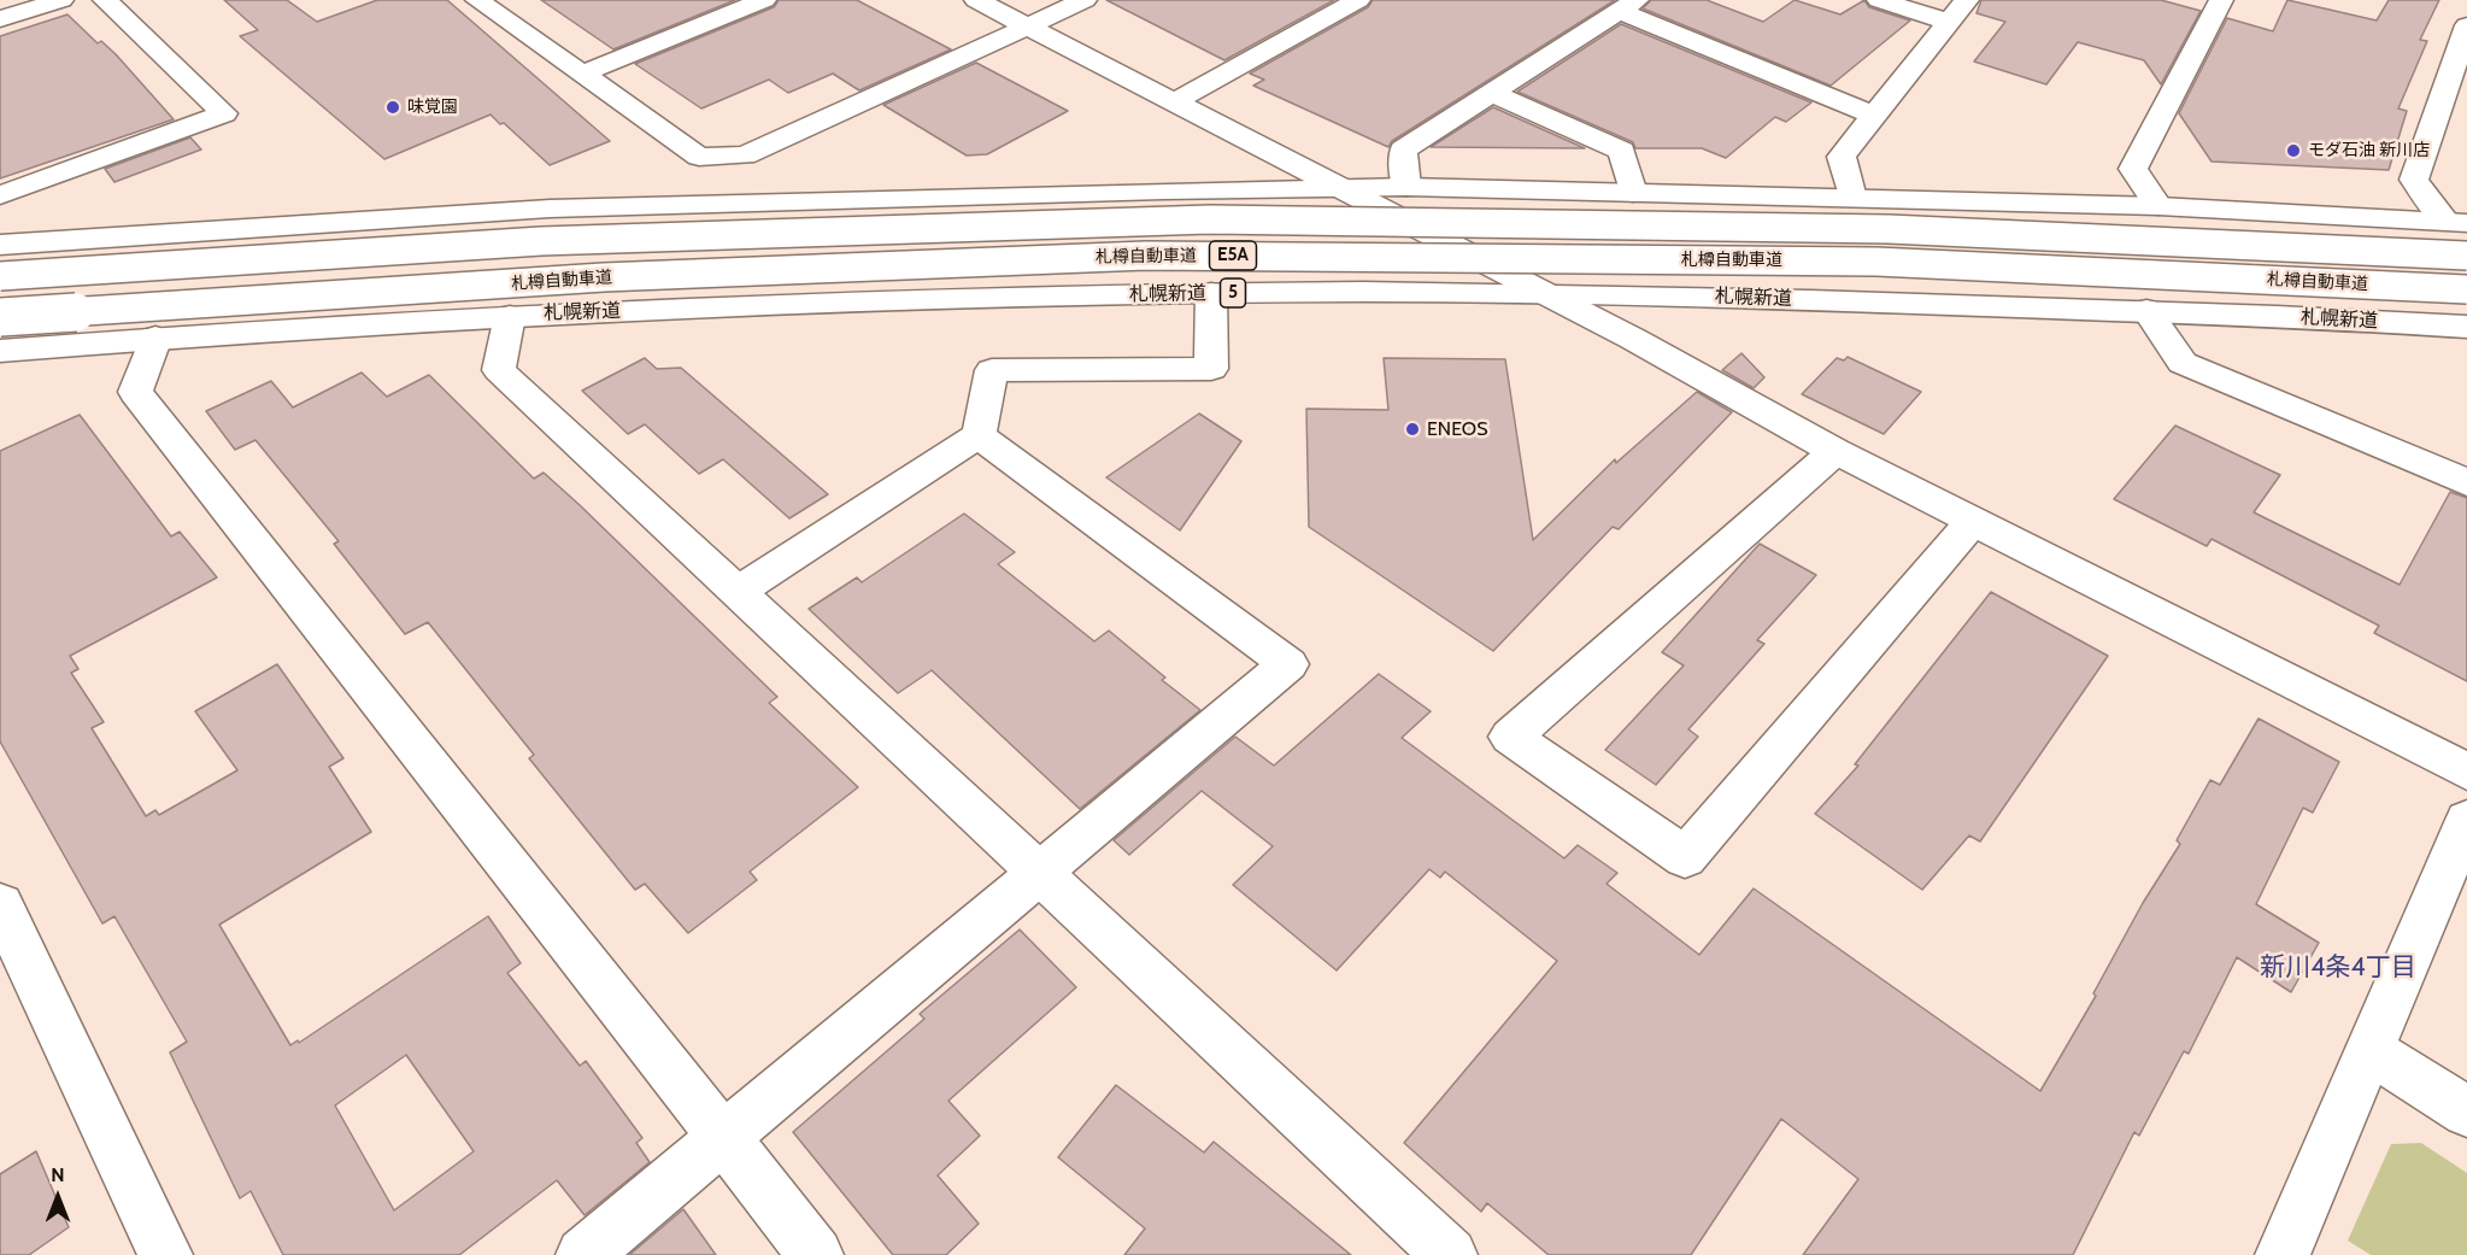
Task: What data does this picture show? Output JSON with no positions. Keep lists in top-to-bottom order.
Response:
{
  "streets": {
    "main road": [
      "E5A",
      "札樽自動車道",
      "5",
      "札幌新道"
    ]
  },
  "districts": ["新川4条4丁目"],
  "places": ["味覚園", "モダ石油 新川店", "ENEOS"],
  "north": "top"
}
